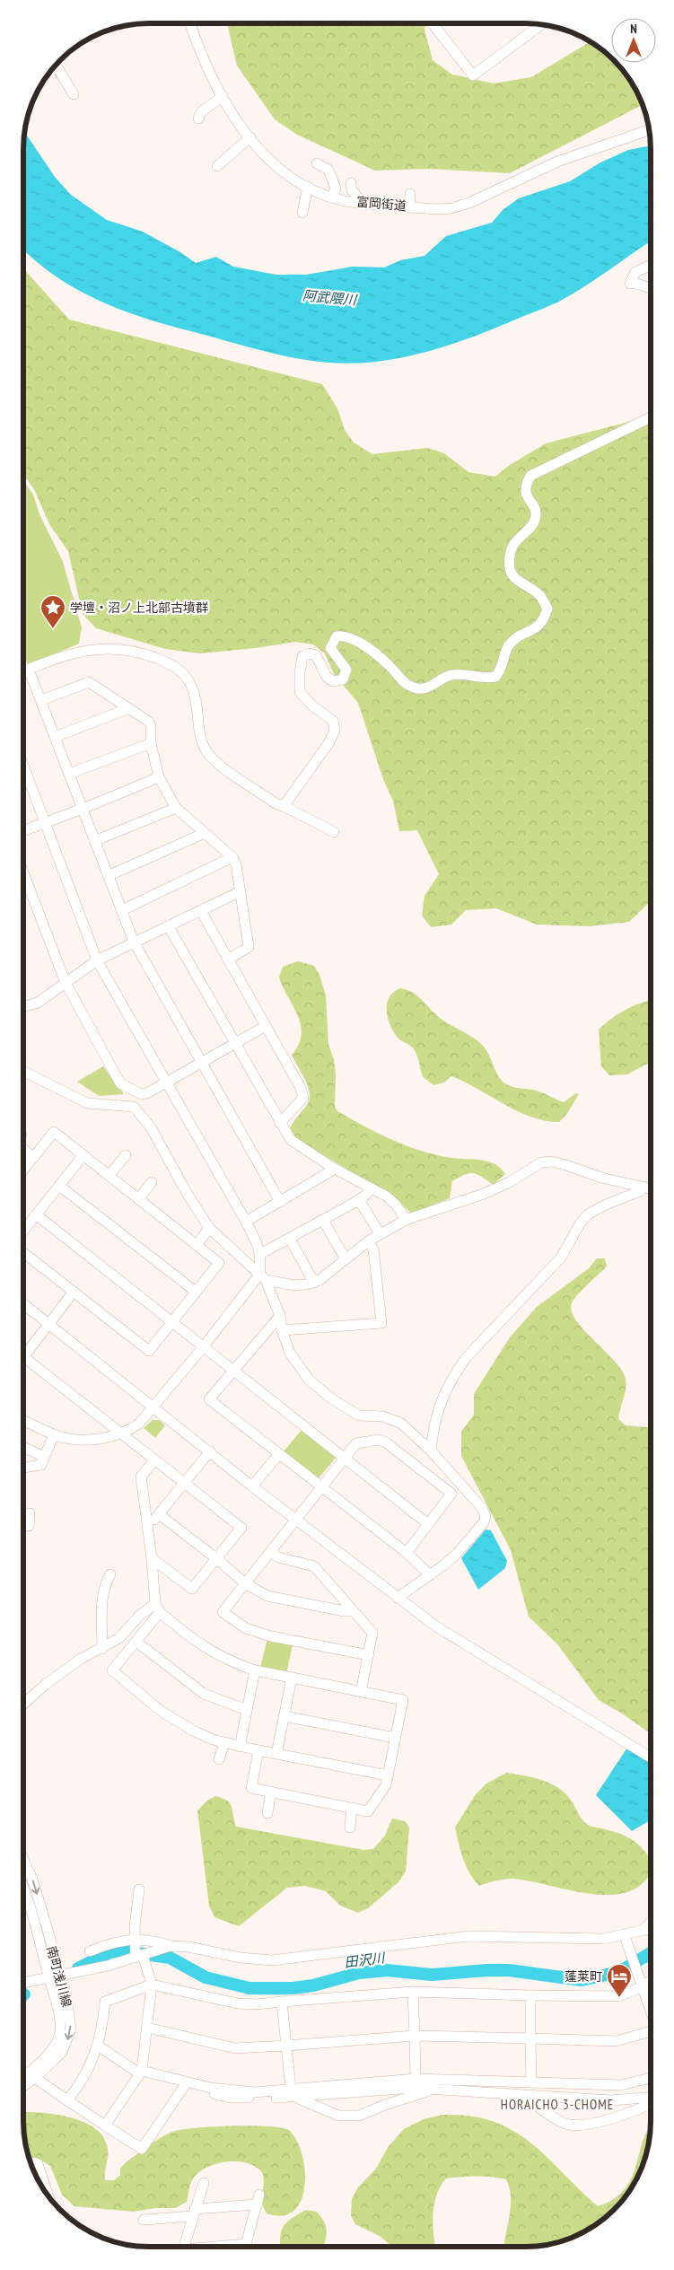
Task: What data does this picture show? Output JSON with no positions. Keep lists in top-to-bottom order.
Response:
{
  "streets": {
    "street": ["富岡街道", "南町浅川線"]
  },
  "districts": ["HORAICHO 3-CHOME"],
  "water": ["阿武隈川", "田沢川"],
  "places": {
    "place": ["学壇・沼ノ上北部古墳群"],
    "hotel": ["蓬莱町"]
  },
  "north": "top"
}
